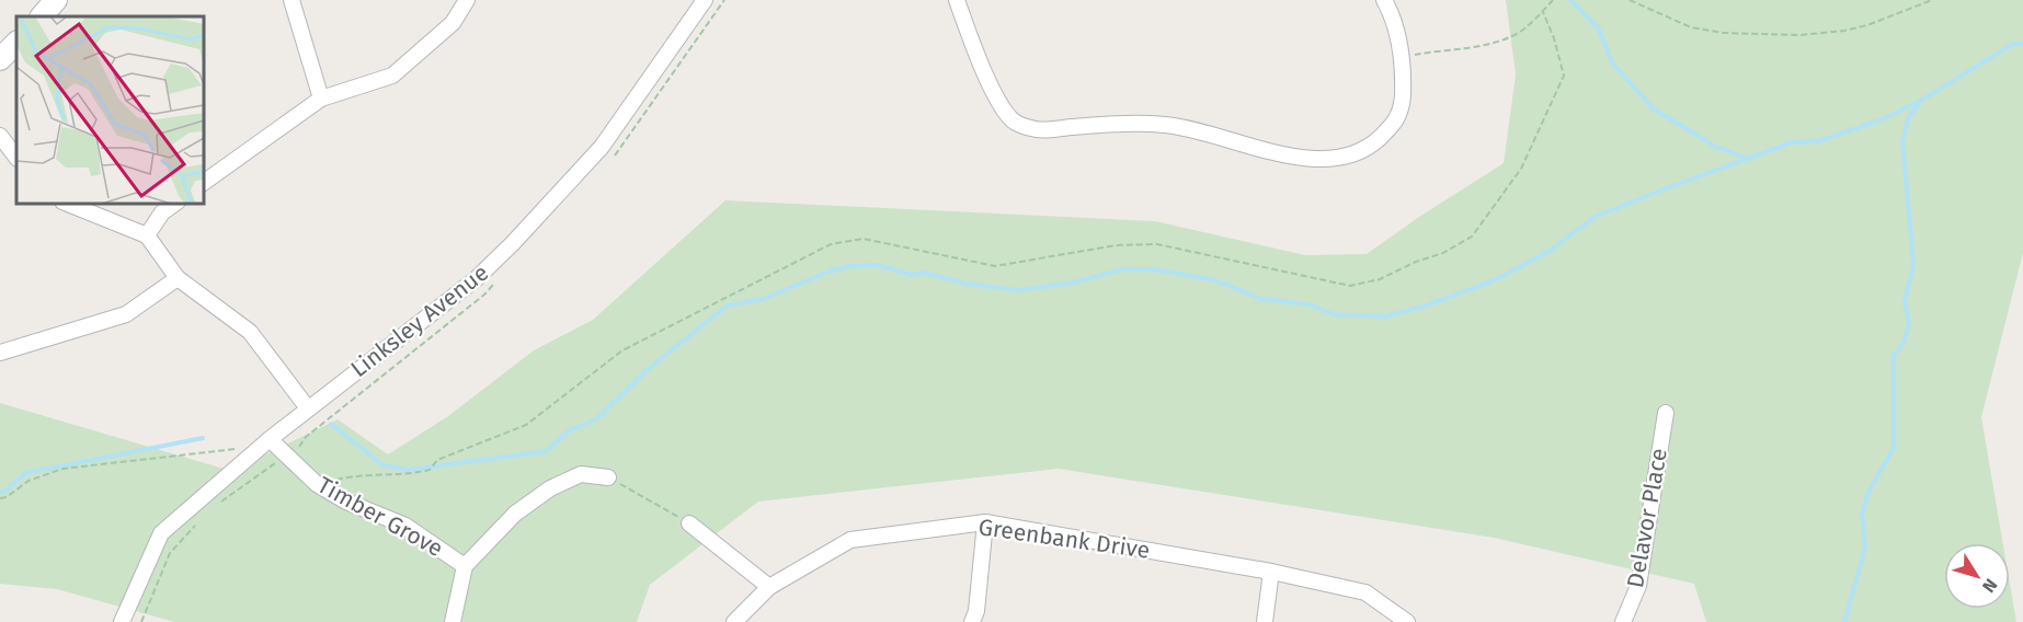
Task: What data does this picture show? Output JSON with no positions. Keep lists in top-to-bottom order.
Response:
{
  "streets": {
    "street": [
      "Linksley Avenue",
      "Timber Grove",
      "Delavor Place",
      "Greenbank Drive"
    ]
  },
  "crossings": [
    ["Linksley Avenue", "Timber Grove"]
  ],
  "north": "bottom right"
}
